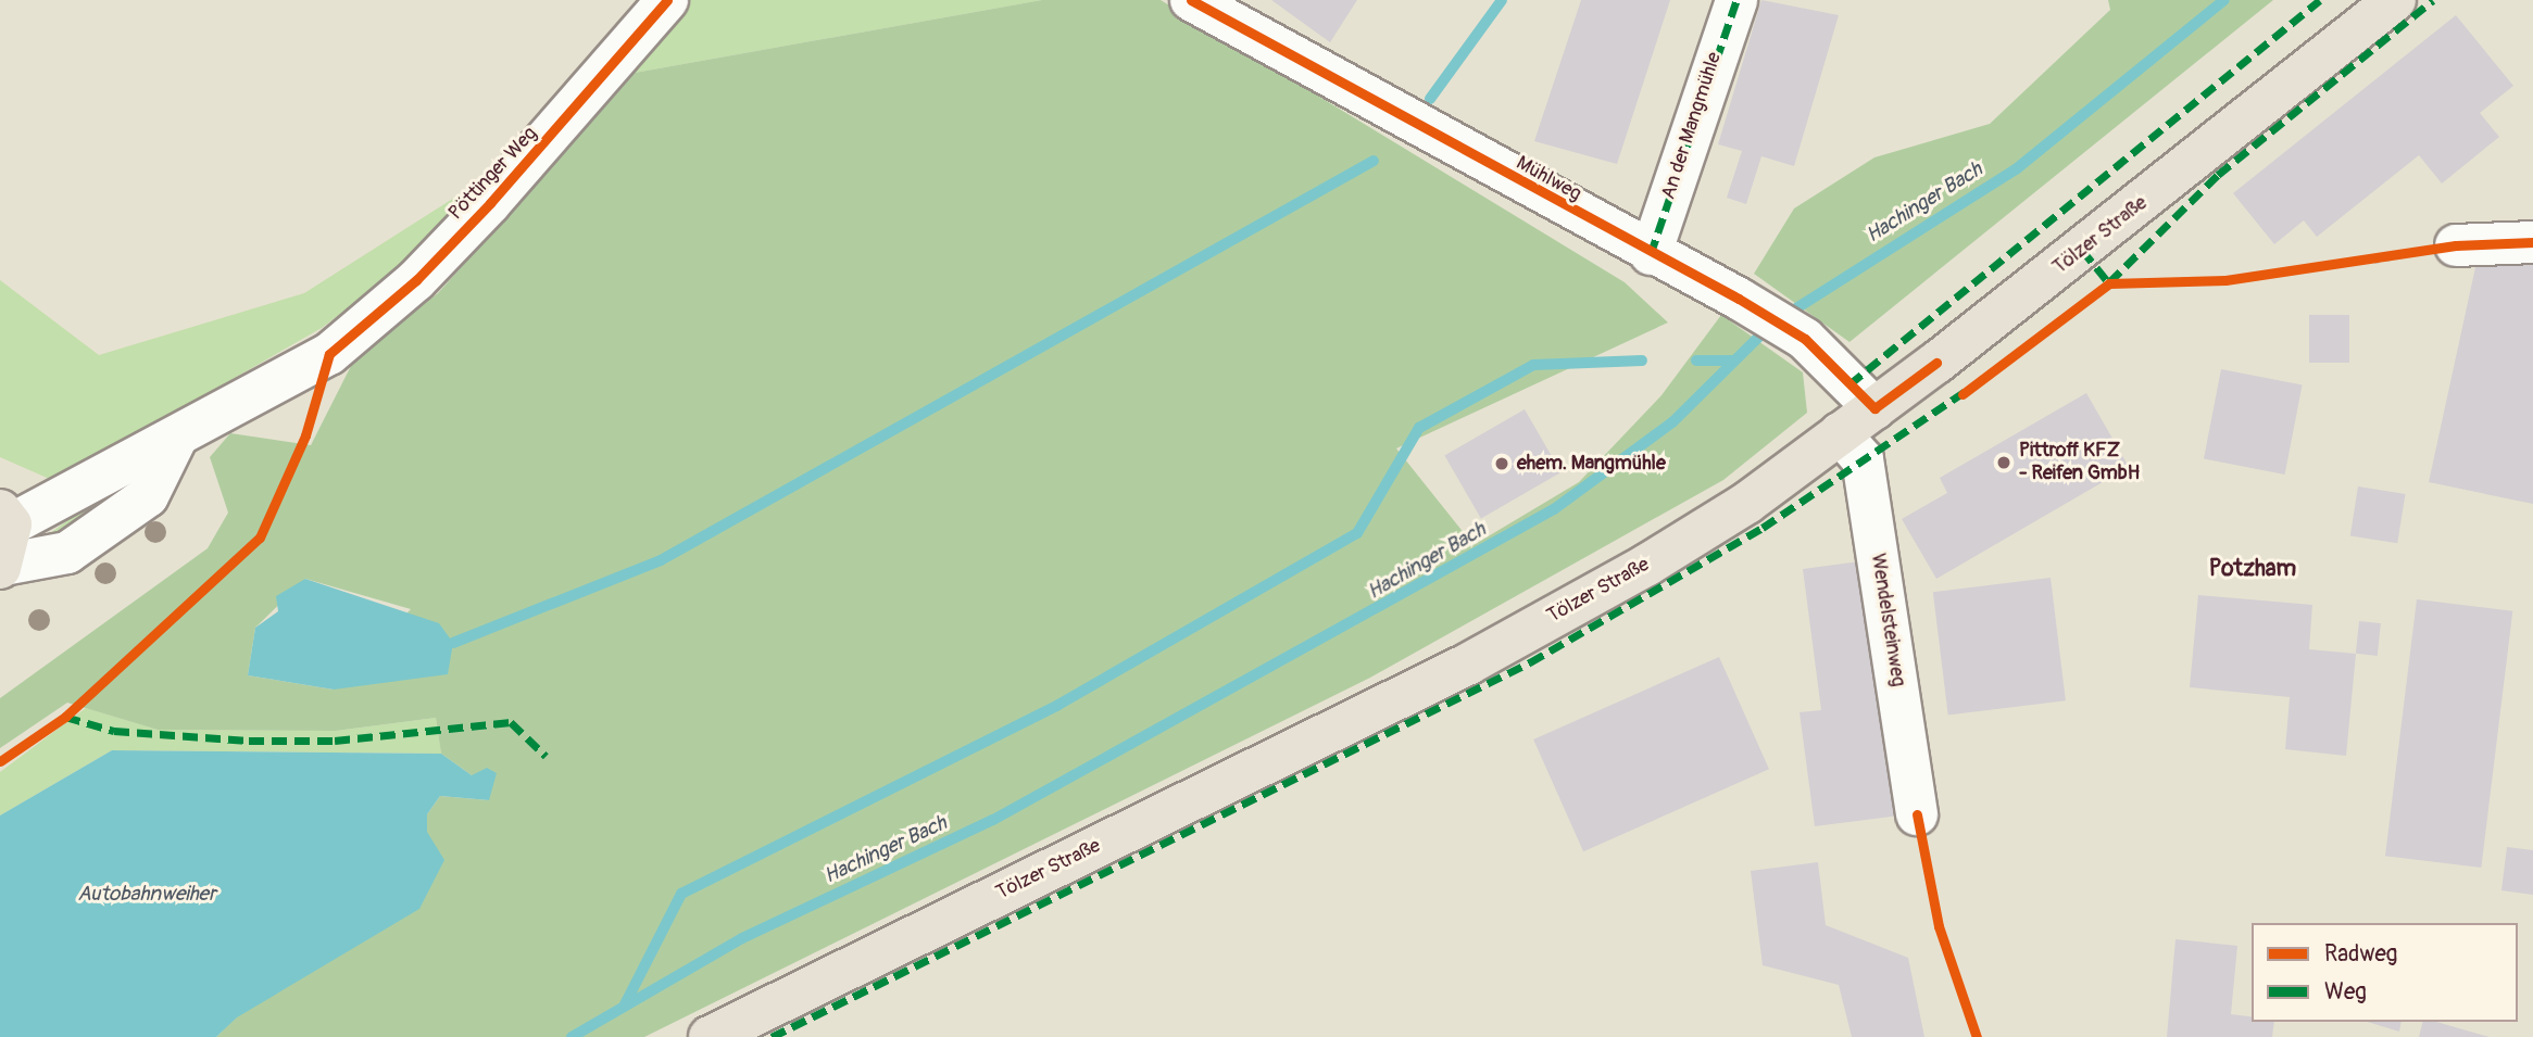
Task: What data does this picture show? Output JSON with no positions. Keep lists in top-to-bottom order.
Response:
{
  "streets": {
    "main road": ["Tölzer Straße"],
    "street": [
      "An der Mangmühle",
      "Pöttinger Weg",
      "Mühlweg",
      "Wendelsteinweg"
    ]
  },
  "crossings": [
    ["An der Mangmühle", "Mühlweg"],
    ["Mühlweg", "Tölzer Straße"],
    ["Tölzer Straße", "Wendelsteinweg"]
  ],
  "districts": ["Potzham"],
  "water": ["Hachinger Bach", "Autobahnweiher"],
  "places": ["Pittroff KFZ - Reifen GmbH", "ehem. Mangmühle"],
  "legend": ["Radweg", "Weg"]
}
